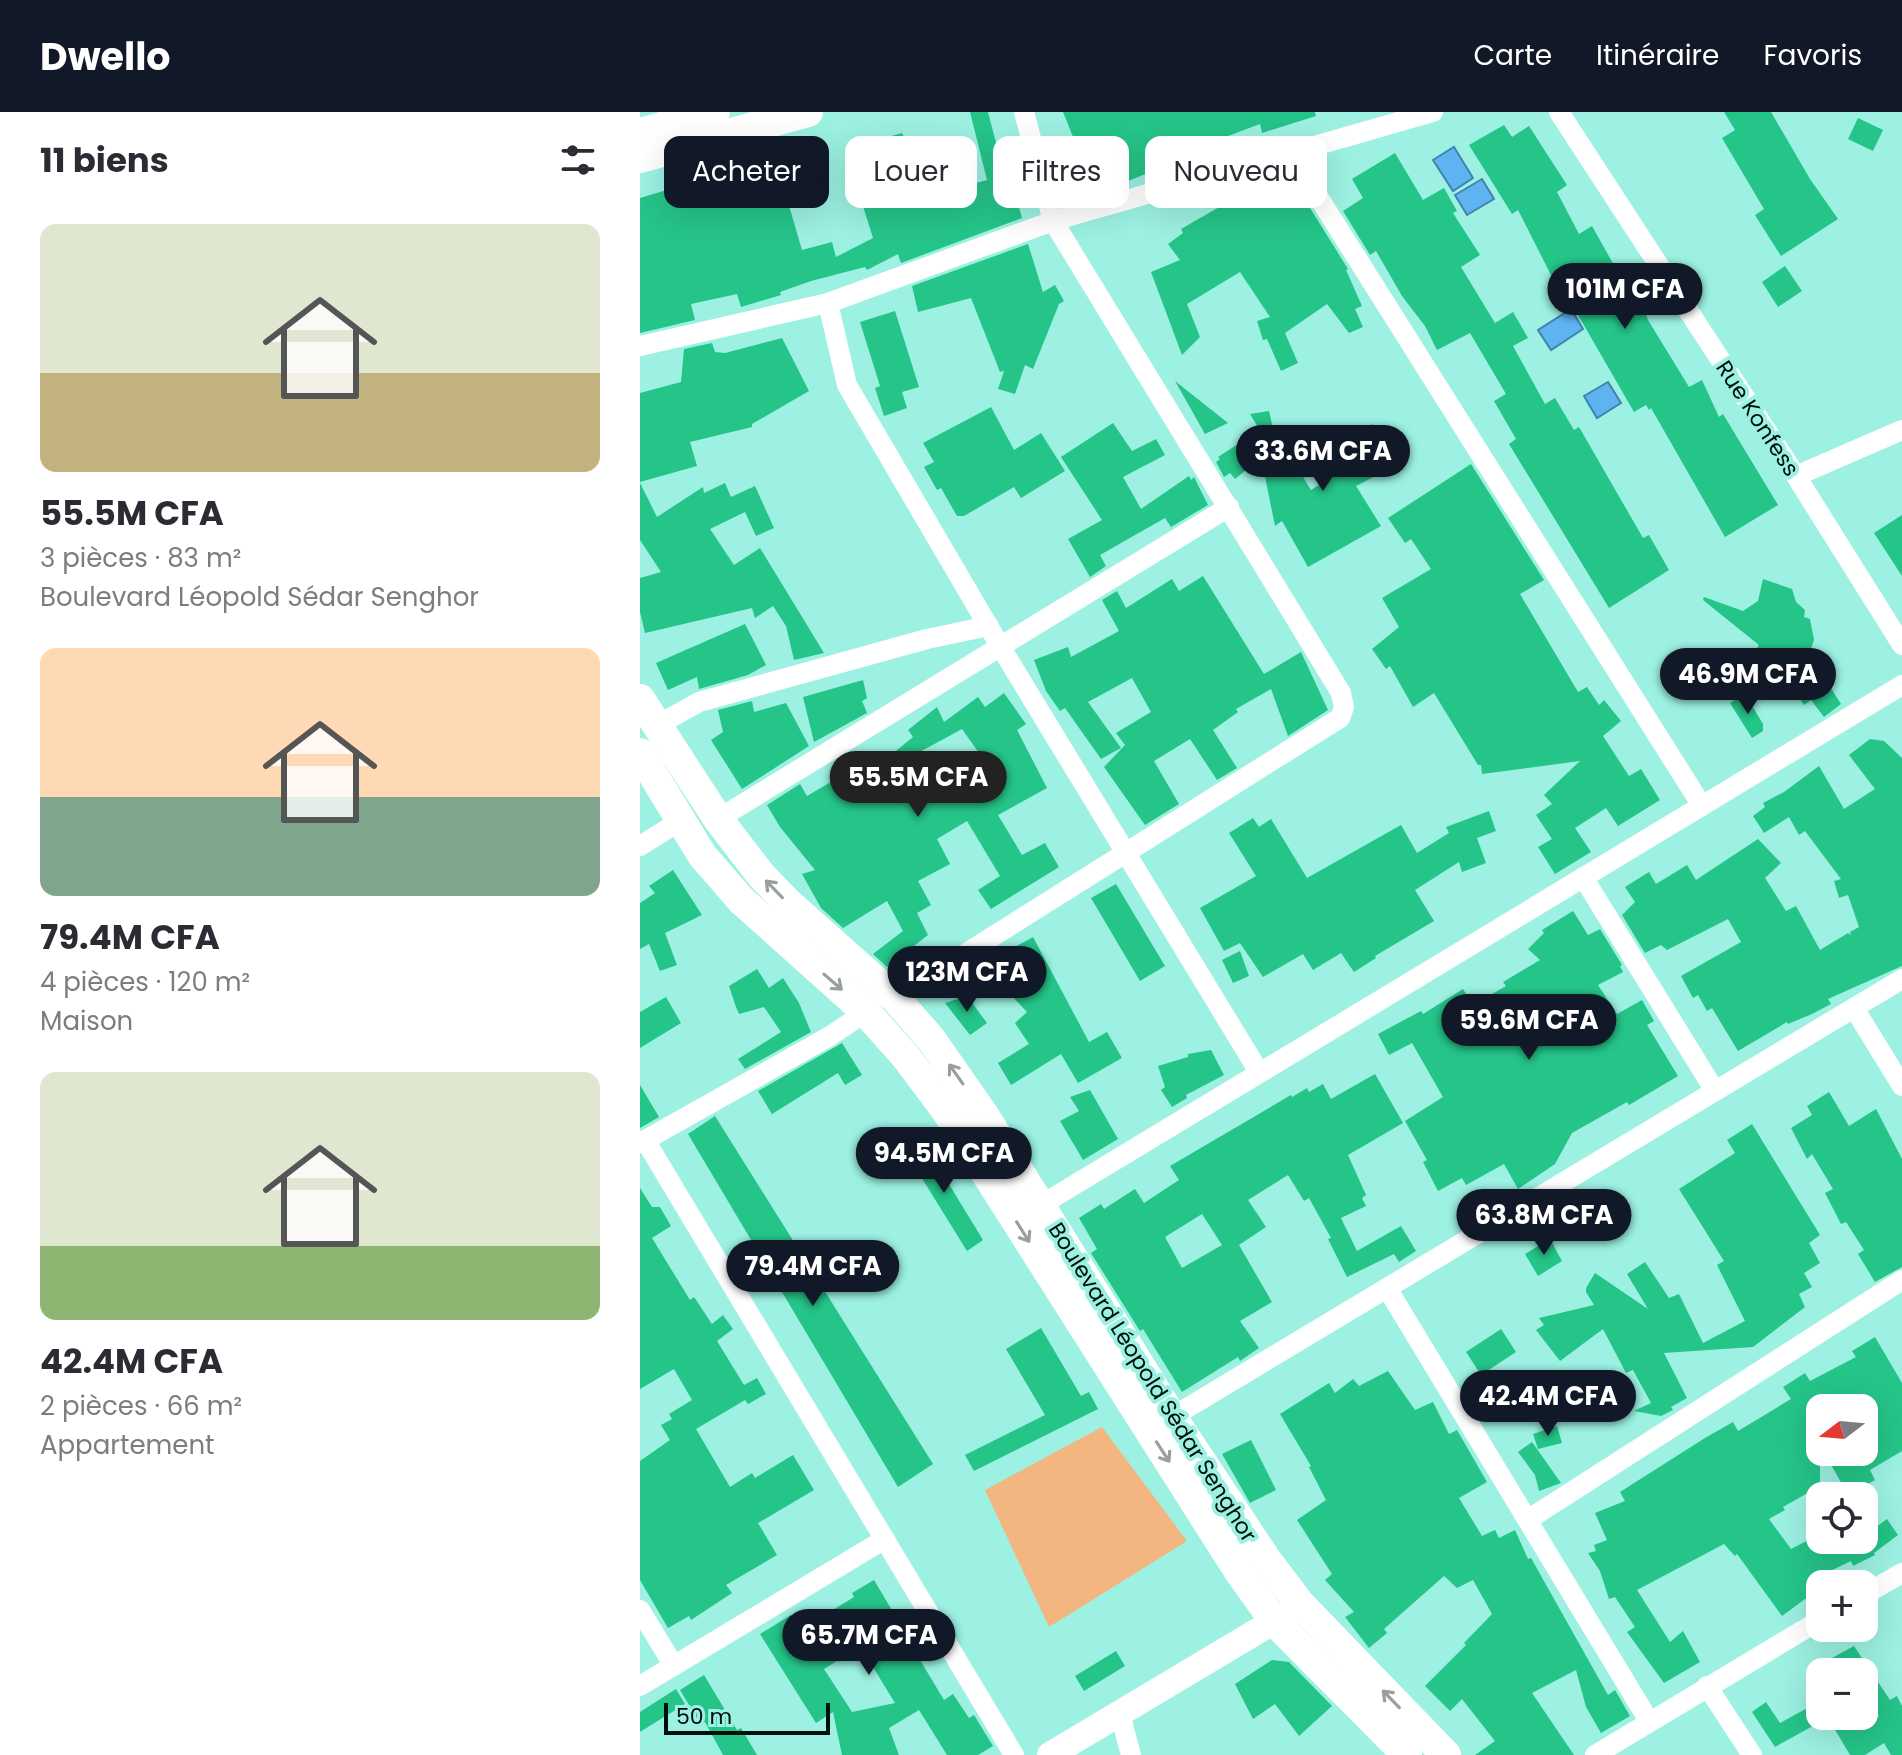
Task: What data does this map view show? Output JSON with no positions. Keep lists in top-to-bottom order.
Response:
{
  "streets": {
    "main road": ["Boulevard Léopold Sédar Senghor"],
    "street": ["Rue Konfess"]
  },
  "scale_bar": "50 m",
  "north": "left",
  "page": {
    "header": "Dwello",
    "nav": ["Carte", "Itinéraire", "Favoris"],
    "heading": "11 biens",
    "chip": [
      "Acheter",
      "Louer",
      "Filtres",
      "Nouveau"
    ],
    "list": [
      {
        "name": "55.5M CFA",
        "note": "3 pièces · 83 m² · Boulevard Léopold Sédar Senghor"
      },
      {
        "name": "79.4M CFA",
        "note": "4 pièces · 120 m² · Maison"
      },
      {
        "name": "42.4M CFA",
        "note": "2 pièces · 66 m² · Appartement"
      }
    ],
    "price": [
      "101M CFA",
      "33.6M CFA",
      "46.9M CFA",
      "55.5M CFA",
      "123M CFA",
      "59.6M CFA",
      "94.5M CFA",
      "63.8M CFA",
      "79.4M CFA",
      "42.4M CFA",
      "65.7M CFA"
    ],
    "map_buttons": ["+", "−"],
    "scale": "50 m"
  }
}
